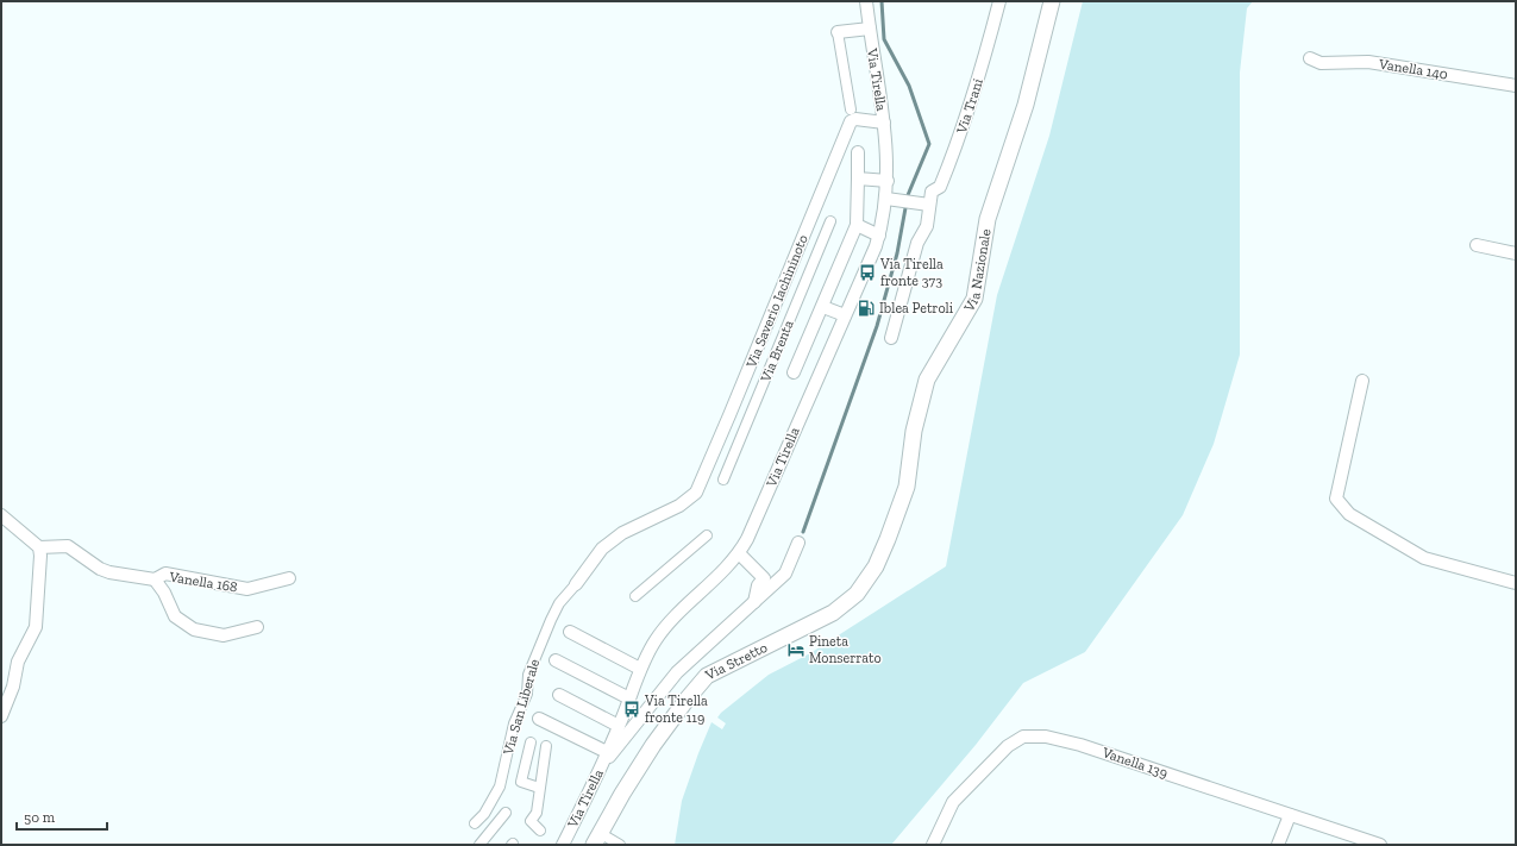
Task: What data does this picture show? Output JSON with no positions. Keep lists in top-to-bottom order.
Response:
{
  "streets": {
    "street": [
      "Vanella 140",
      "Via Tirella",
      "Via Trani",
      "Via Nazionale",
      "Via Saverio Iachininoto",
      "Via Brenta",
      "Vanella 168",
      "Via Stretto",
      "Via San Liberale",
      "Vanella 139"
    ]
  },
  "crossings": [
    ["Via Tirella", "Via Saverio Iachininoto"],
    ["Via Nazionale", "Via Stretto"],
    ["Via Saverio Iachininoto", "Via San Liberale"]
  ],
  "places": {
    "bus stop": ["Via Tirella fronte 373", "Via Tirella fronte 119"],
    "fuel station": ["Iblea Petroli"],
    "hotel": ["Pineta Monserrato"]
  },
  "scale_bar": "50 m"
}
